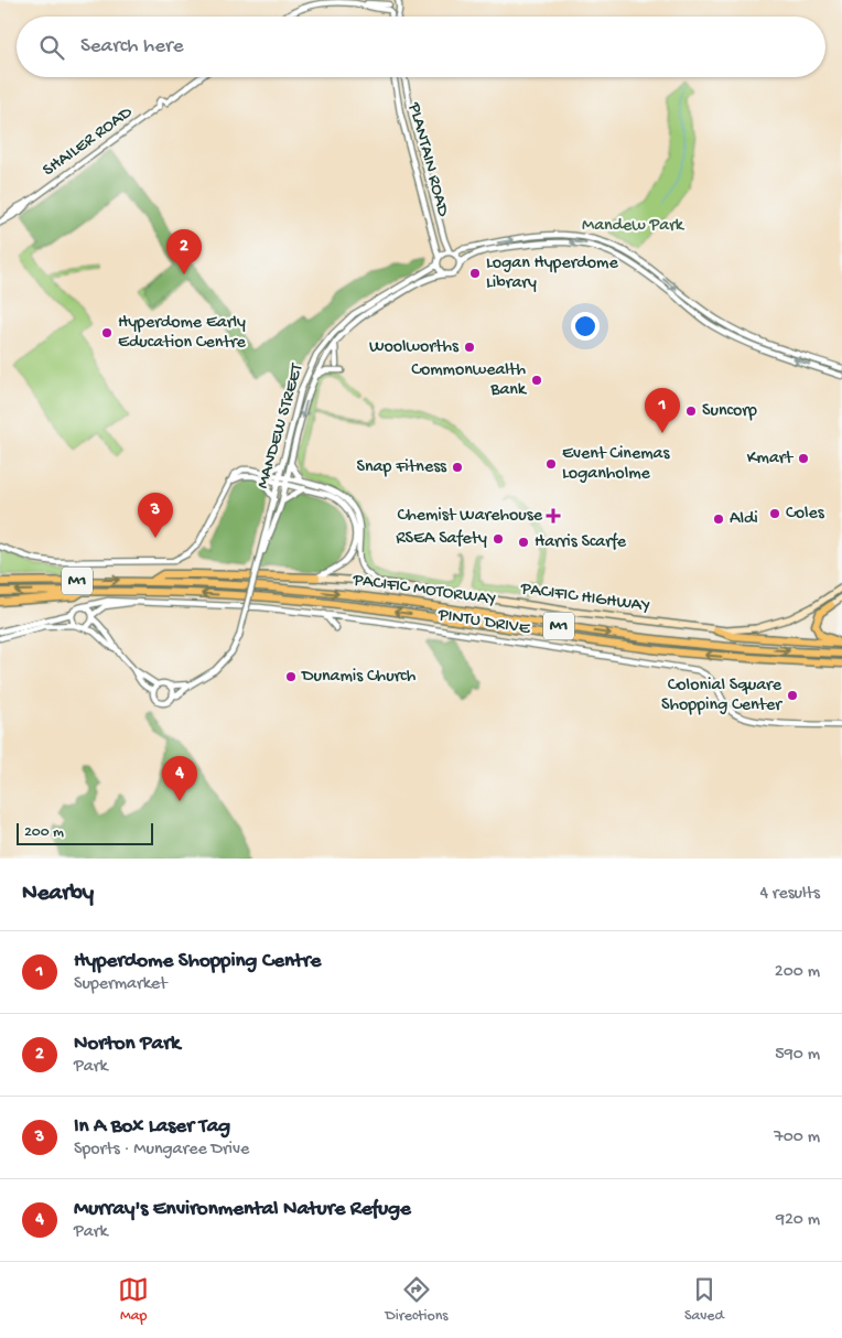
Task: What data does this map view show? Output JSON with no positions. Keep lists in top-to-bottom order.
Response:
{
  "streets": {
    "highway": ["M1", "PACIFIC MOTORWAY"],
    "main road": ["PACIFIC HIGHWAY"],
    "street": [
      "SHAILER ROAD",
      "PLANTAIN ROAD",
      "MANDEW STREET",
      "PINTU DRIVE"
    ]
  },
  "crossings": [
    ["PLANTAIN ROAD", "MANDEW STREET"]
  ],
  "parks": ["Mandew Park"],
  "places": {
    "other": [
      "Logan Hyperdome Library",
      "Hyperdome Early Education Centre",
      "Woolworths",
      "Commonwealth Bank",
      "Suncorp",
      "Kmart",
      "Event Cinemas Loganholme",
      "Snap Fitness",
      "Coles",
      "Aldi",
      "RSEA Safety",
      "Harris Scarfe",
      "Dunamis Church",
      "Colonial Square Shopping Center"
    ],
    "health": ["Chemist Warehouse"]
  },
  "scale_bar": "200 m",
  "page": {
    "search": "Search here",
    "pins": [
      "2",
      "1",
      "3",
      "4"
    ],
    "scale": "200 m",
    "heading": ["Nearby", "4 results"],
    "list": [
      {
        "mark": "1",
        "name": "Hyperdome Shopping Centre",
        "note": "Supermarket",
        "value": "200 m"
      },
      {
        "mark": "2",
        "name": "Norton Park",
        "note": "Park",
        "value": "590 m"
      },
      {
        "mark": "3",
        "name": "In A Box Laser Tag",
        "note": "Sports · Mungaree Drive",
        "value": "700 m"
      },
      {
        "mark": "4",
        "name": "Murray's Environmental Nature Refuge",
        "note": "Park",
        "value": "920 m"
      }
    ],
    "nav": ["Map", "Directions", "Saved"]
  }
}
